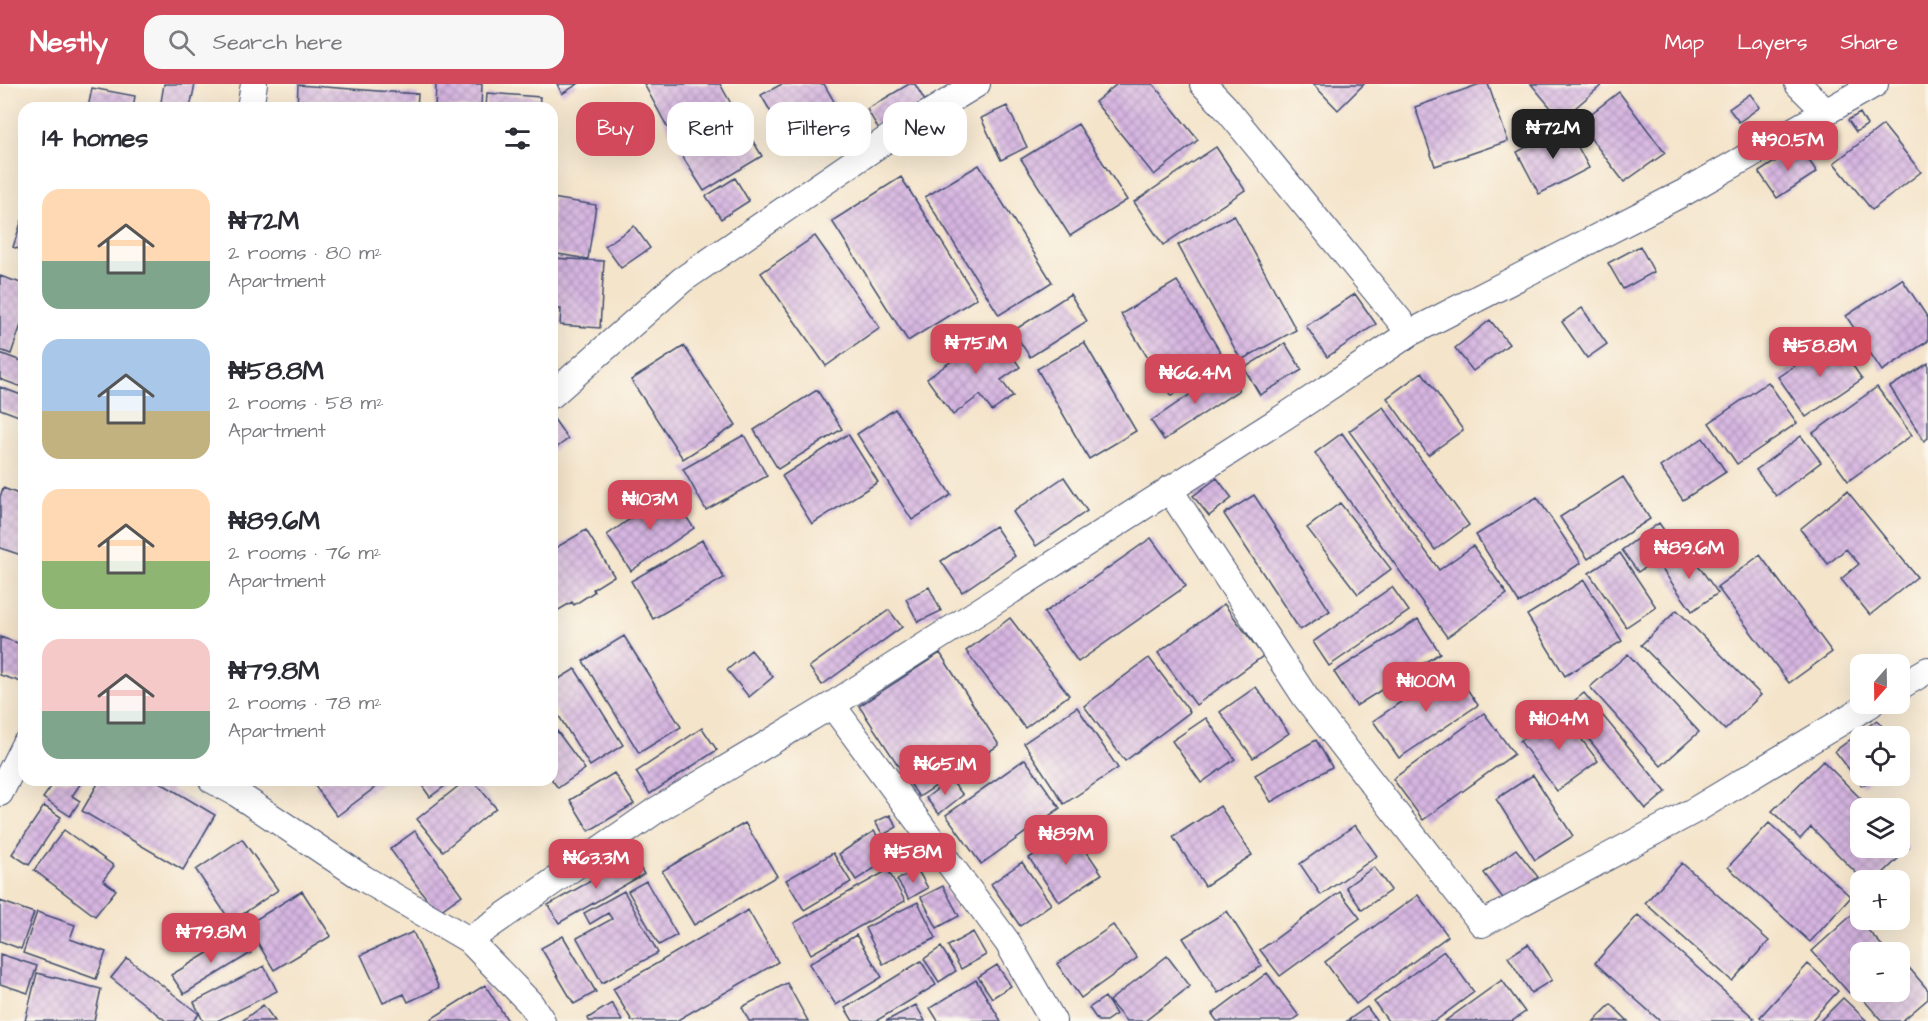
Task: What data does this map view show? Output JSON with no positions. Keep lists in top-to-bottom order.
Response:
{
  "north": "bottom",
  "page": {
    "header": "Nestly",
    "search": "Search here",
    "nav": ["Map", "Layers", "Share"],
    "chip": [
      "Buy",
      "Rent",
      "Filters",
      "New"
    ],
    "heading": "14 homes",
    "price": [
      "₦72M",
      "₦90.5M",
      "₦75.1M",
      "₦58.8M",
      "₦66.4M",
      "₦103M",
      "₦89.6M",
      "₦100M",
      "₦104M",
      "₦65.1M",
      "₦89M",
      "₦58M",
      "₦63.3M",
      "₦79.8M"
    ],
    "list": [
      {
        "name": "₦72M",
        "note": "2 rooms · 80 m² · Apartment"
      },
      {
        "name": "₦58.8M",
        "note": "2 rooms · 58 m² · Apartment"
      },
      {
        "name": "₦89.6M",
        "note": "2 rooms · 76 m² · Apartment"
      },
      {
        "name": "₦79.8M",
        "note": "2 rooms · 78 m² · Apartment"
      }
    ],
    "map_buttons": ["+", "−"]
  }
}
